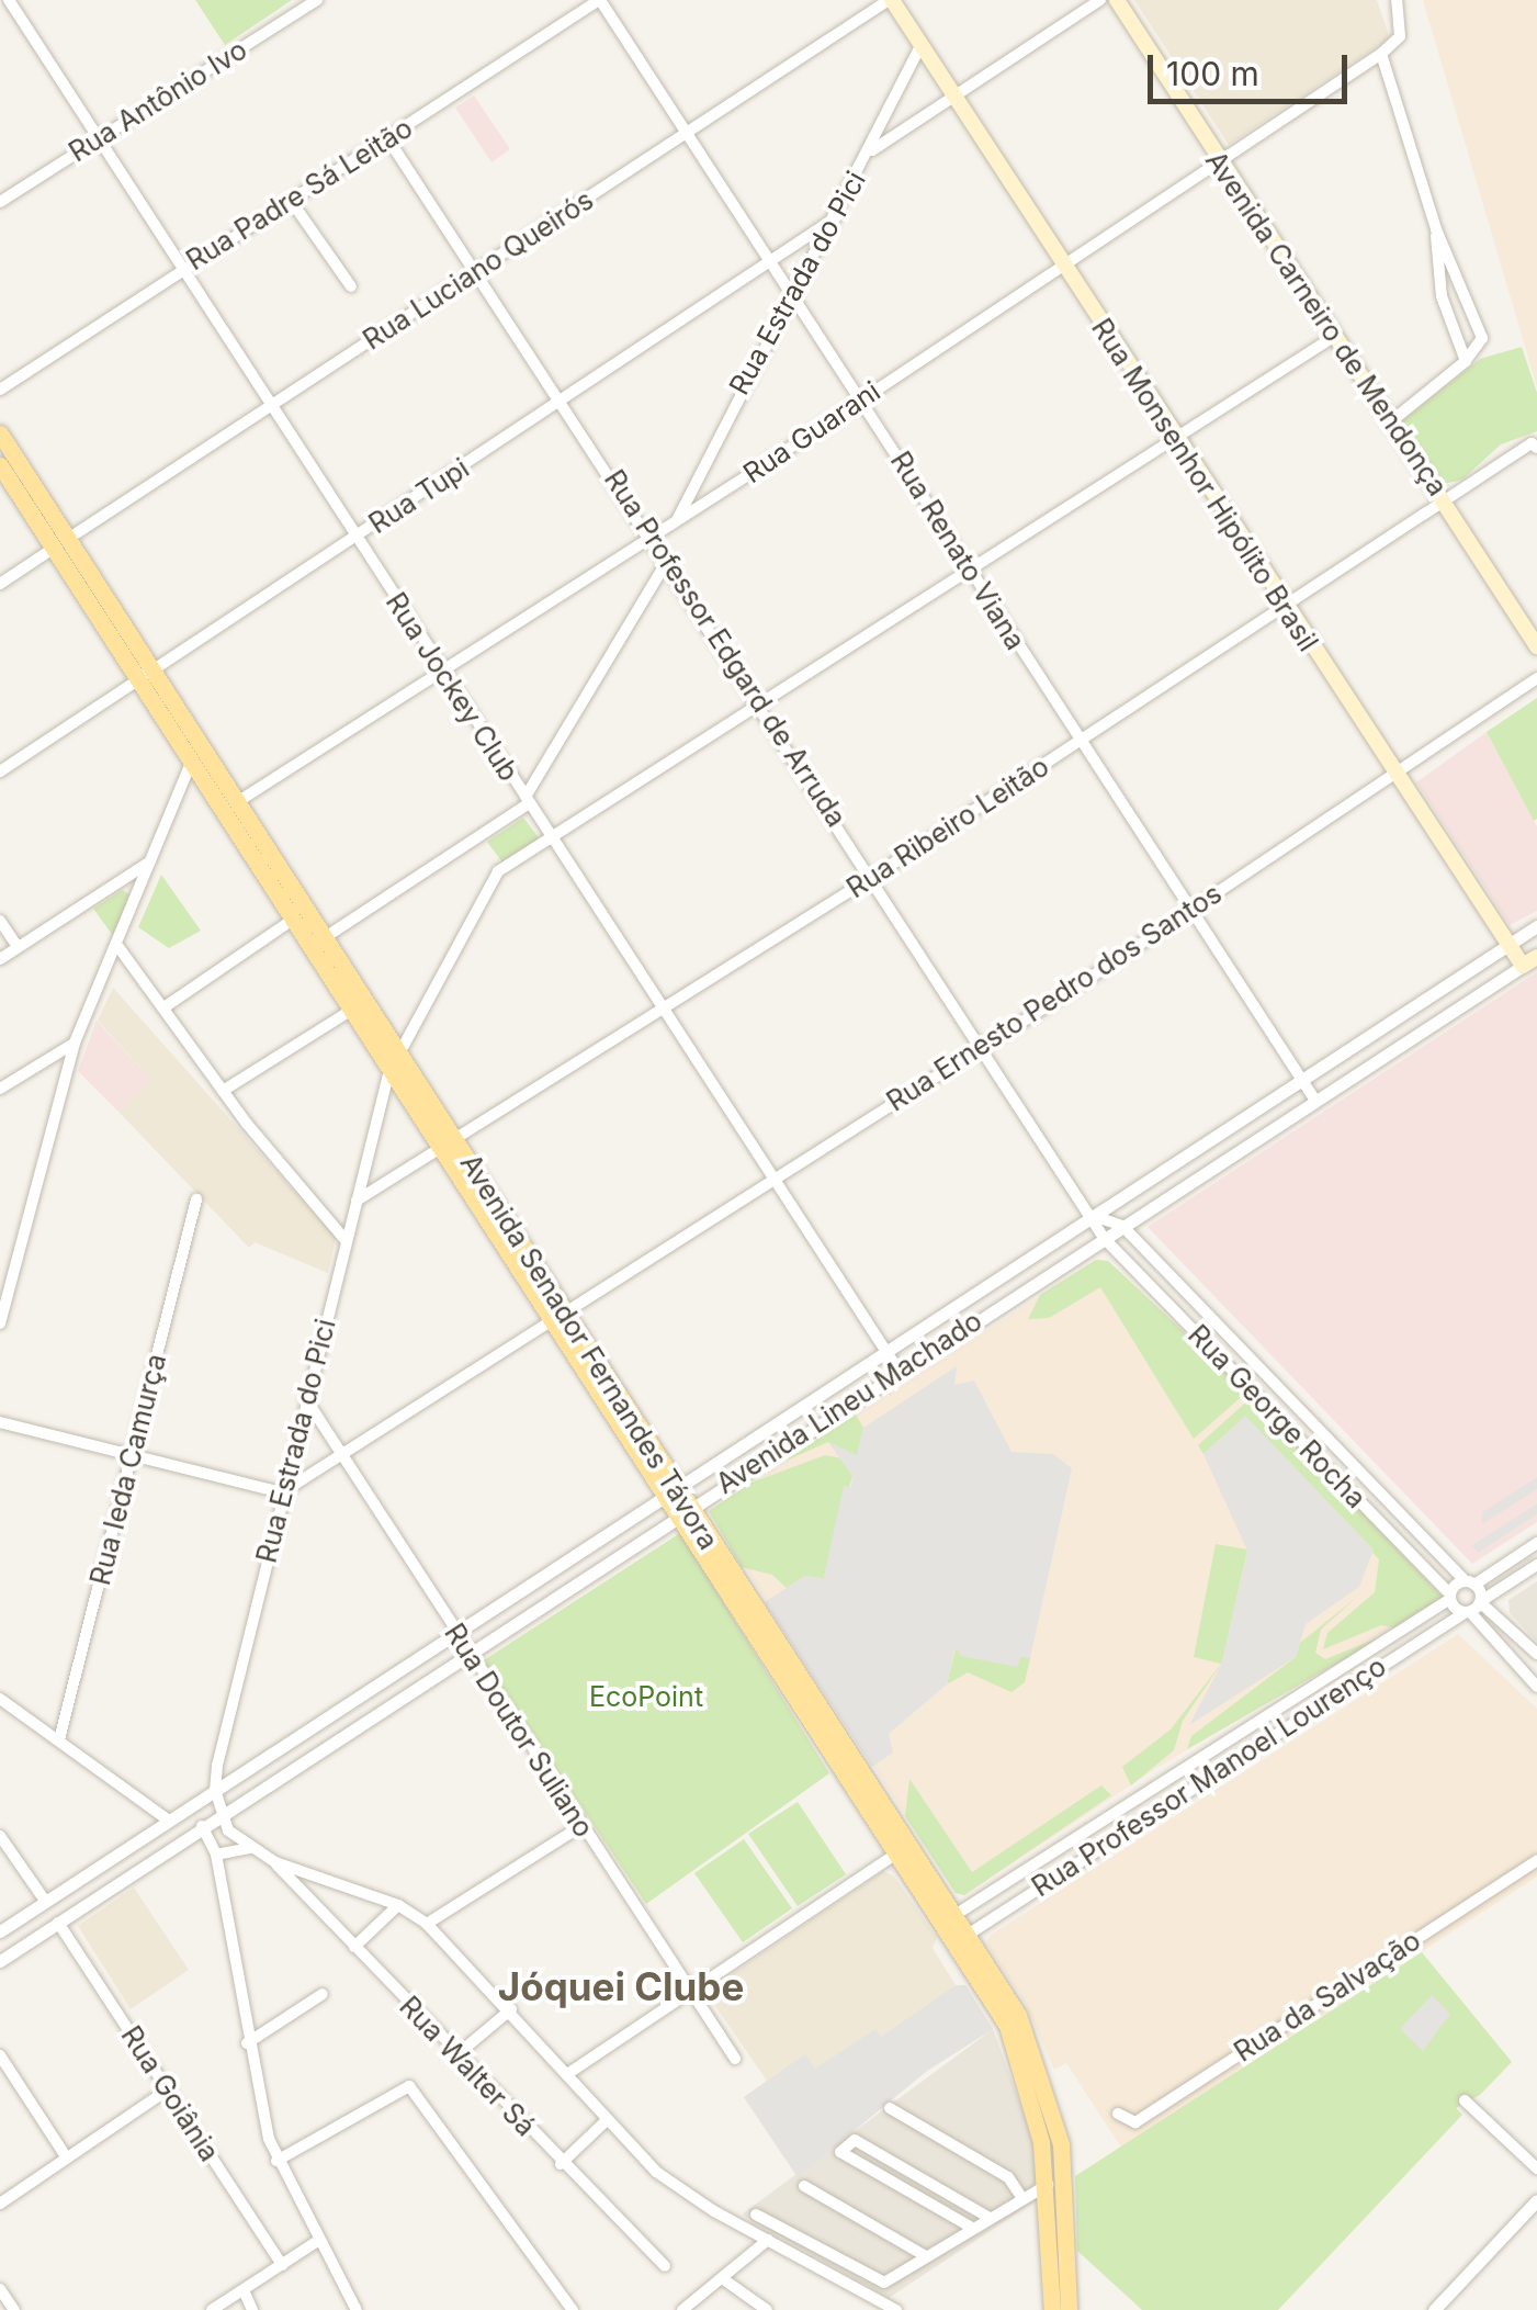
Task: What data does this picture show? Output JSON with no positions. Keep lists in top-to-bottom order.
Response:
{
  "streets": {
    "main road": ["Avenida Carneiro de Mendonça", "Rua Monsenhor Hipólito Brasil", "Avenida Senador Fernandes Távora"],
    "street": [
      "Rua Antônio Ivo",
      "Rua Padre Sá Leitão",
      "Rua Luciano Queirós",
      "Rua Estrada do Pici",
      "Rua Guarani",
      "Rua Tupi",
      "Rua Renato Viana",
      "Rua Professor Edgard de Arruda",
      "Rua Jockey Club",
      "Rua Ribeiro Leitão",
      "Rua Ernesto Pedro dos Santos",
      "Avenida Lineu Machado",
      "Rua George Rocha",
      "Rua Ieda Camurça",
      "Rua Doutor Suliano",
      "Rua Professor Manoel Lourenço",
      "Rua da Salvação",
      "Rua Walter Sá",
      "Rua Goiânia"
    ]
  },
  "crossings": [
    ["Rua Antônio Ivo", "Rua Jockey Club"],
    ["Rua Padre Sá Leitão", "Rua Renato Viana"],
    ["Rua Padre Sá Leitão", "Rua Professor Edgard de Arruda"],
    ["Rua Padre Sá Leitão", "Rua Jockey Club"],
    ["Rua Luciano Queirós", "Rua Monsenhor Hipólito Brasil"],
    ["Rua Luciano Queirós", "Rua Renato Viana"],
    ["Rua Luciano Queirós", "Rua Professor Edgard de Arruda"],
    ["Rua Luciano Queirós", "Rua Jockey Club"],
    ["Rua Luciano Queirós", "Avenida Senador Fernandes Távora"],
    ["Rua Estrada do Pici", "Avenida Carneiro de Mendonça"],
    ["Rua Estrada do Pici", "Rua Guarani"],
    ["Rua Estrada do Pici", "Rua Monsenhor Hipólito Brasil"],
    ["Rua Estrada do Pici", "Rua Tupi"],
    ["Rua Estrada do Pici", "Rua Renato Viana"],
    ["Rua Estrada do Pici", "Rua Professor Edgard de Arruda"],
    ["Rua Estrada do Pici", "Rua Jockey Club"],
    ["Rua Estrada do Pici", "Rua Ribeiro Leitão"],
    ["Rua Estrada do Pici", "Rua Ernesto Pedro dos Santos"],
    ["Rua Estrada do Pici", "Avenida Senador Fernandes Távora"],
    ["Rua Estrada do Pici", "Avenida Lineu Machado"],
    ["Rua Estrada do Pici", "Rua Doutor Suliano"],
    ["Avenida Carneiro de Mendonça", "Rua Guarani"],
    ["Avenida Carneiro de Mendonça", "Rua Ribeiro Leitão"],
    ["Rua Guarani", "Rua Monsenhor Hipólito Brasil"],
    ["Rua Guarani", "Rua Renato Viana"],
    ["Rua Guarani", "Rua Professor Edgard de Arruda"],
    ["Rua Guarani", "Rua Jockey Club"],
    ["Rua Guarani", "Avenida Senador Fernandes Távora"],
    ["Rua Monsenhor Hipólito Brasil", "Rua Ribeiro Leitão"],
    ["Rua Monsenhor Hipólito Brasil", "Rua Ernesto Pedro dos Santos"],
    ["Rua Monsenhor Hipólito Brasil", "Avenida Lineu Machado"],
    ["Rua Tupi", "Rua Renato Viana"],
    ["Rua Tupi", "Rua Professor Edgard de Arruda"],
    ["Rua Tupi", "Rua Jockey Club"],
    ["Rua Tupi", "Avenida Senador Fernandes Távora"],
    ["Rua Renato Viana", "Rua Ribeiro Leitão"],
    ["Rua Renato Viana", "Rua Ernesto Pedro dos Santos"],
    ["Rua Renato Viana", "Avenida Lineu Machado"],
    ["Rua Professor Edgard de Arruda", "Rua Ribeiro Leitão"],
    ["Rua Professor Edgard de Arruda", "Rua Ernesto Pedro dos Santos"],
    ["Rua Professor Edgard de Arruda", "Avenida Lineu Machado"],
    ["Rua Professor Edgard de Arruda", "Rua George Rocha"],
    ["Rua Jockey Club", "Rua Ribeiro Leitão"],
    ["Rua Jockey Club", "Rua Ernesto Pedro dos Santos"],
    ["Rua Jockey Club", "Avenida Lineu Machado"],
    ["Rua Ribeiro Leitão", "Avenida Senador Fernandes Távora"],
    ["Rua Ernesto Pedro dos Santos", "Avenida Senador Fernandes Távora"],
    ["Rua Ernesto Pedro dos Santos", "Rua Doutor Suliano"],
    ["Avenida Senador Fernandes Távora", "Avenida Lineu Machado"],
    ["Avenida Senador Fernandes Távora", "Rua Professor Manoel Lourenço"],
    ["Avenida Lineu Machado", "Rua George Rocha"],
    ["Avenida Lineu Machado", "Rua Doutor Suliano"],
    ["Avenida Lineu Machado", "Rua Goiânia"],
    ["Rua George Rocha", "Rua Professor Manoel Lourenço"]
  ],
  "districts": ["Jóquei Clube"],
  "parks": ["EcoPoint"],
  "scale_bar": "100 m"
}
